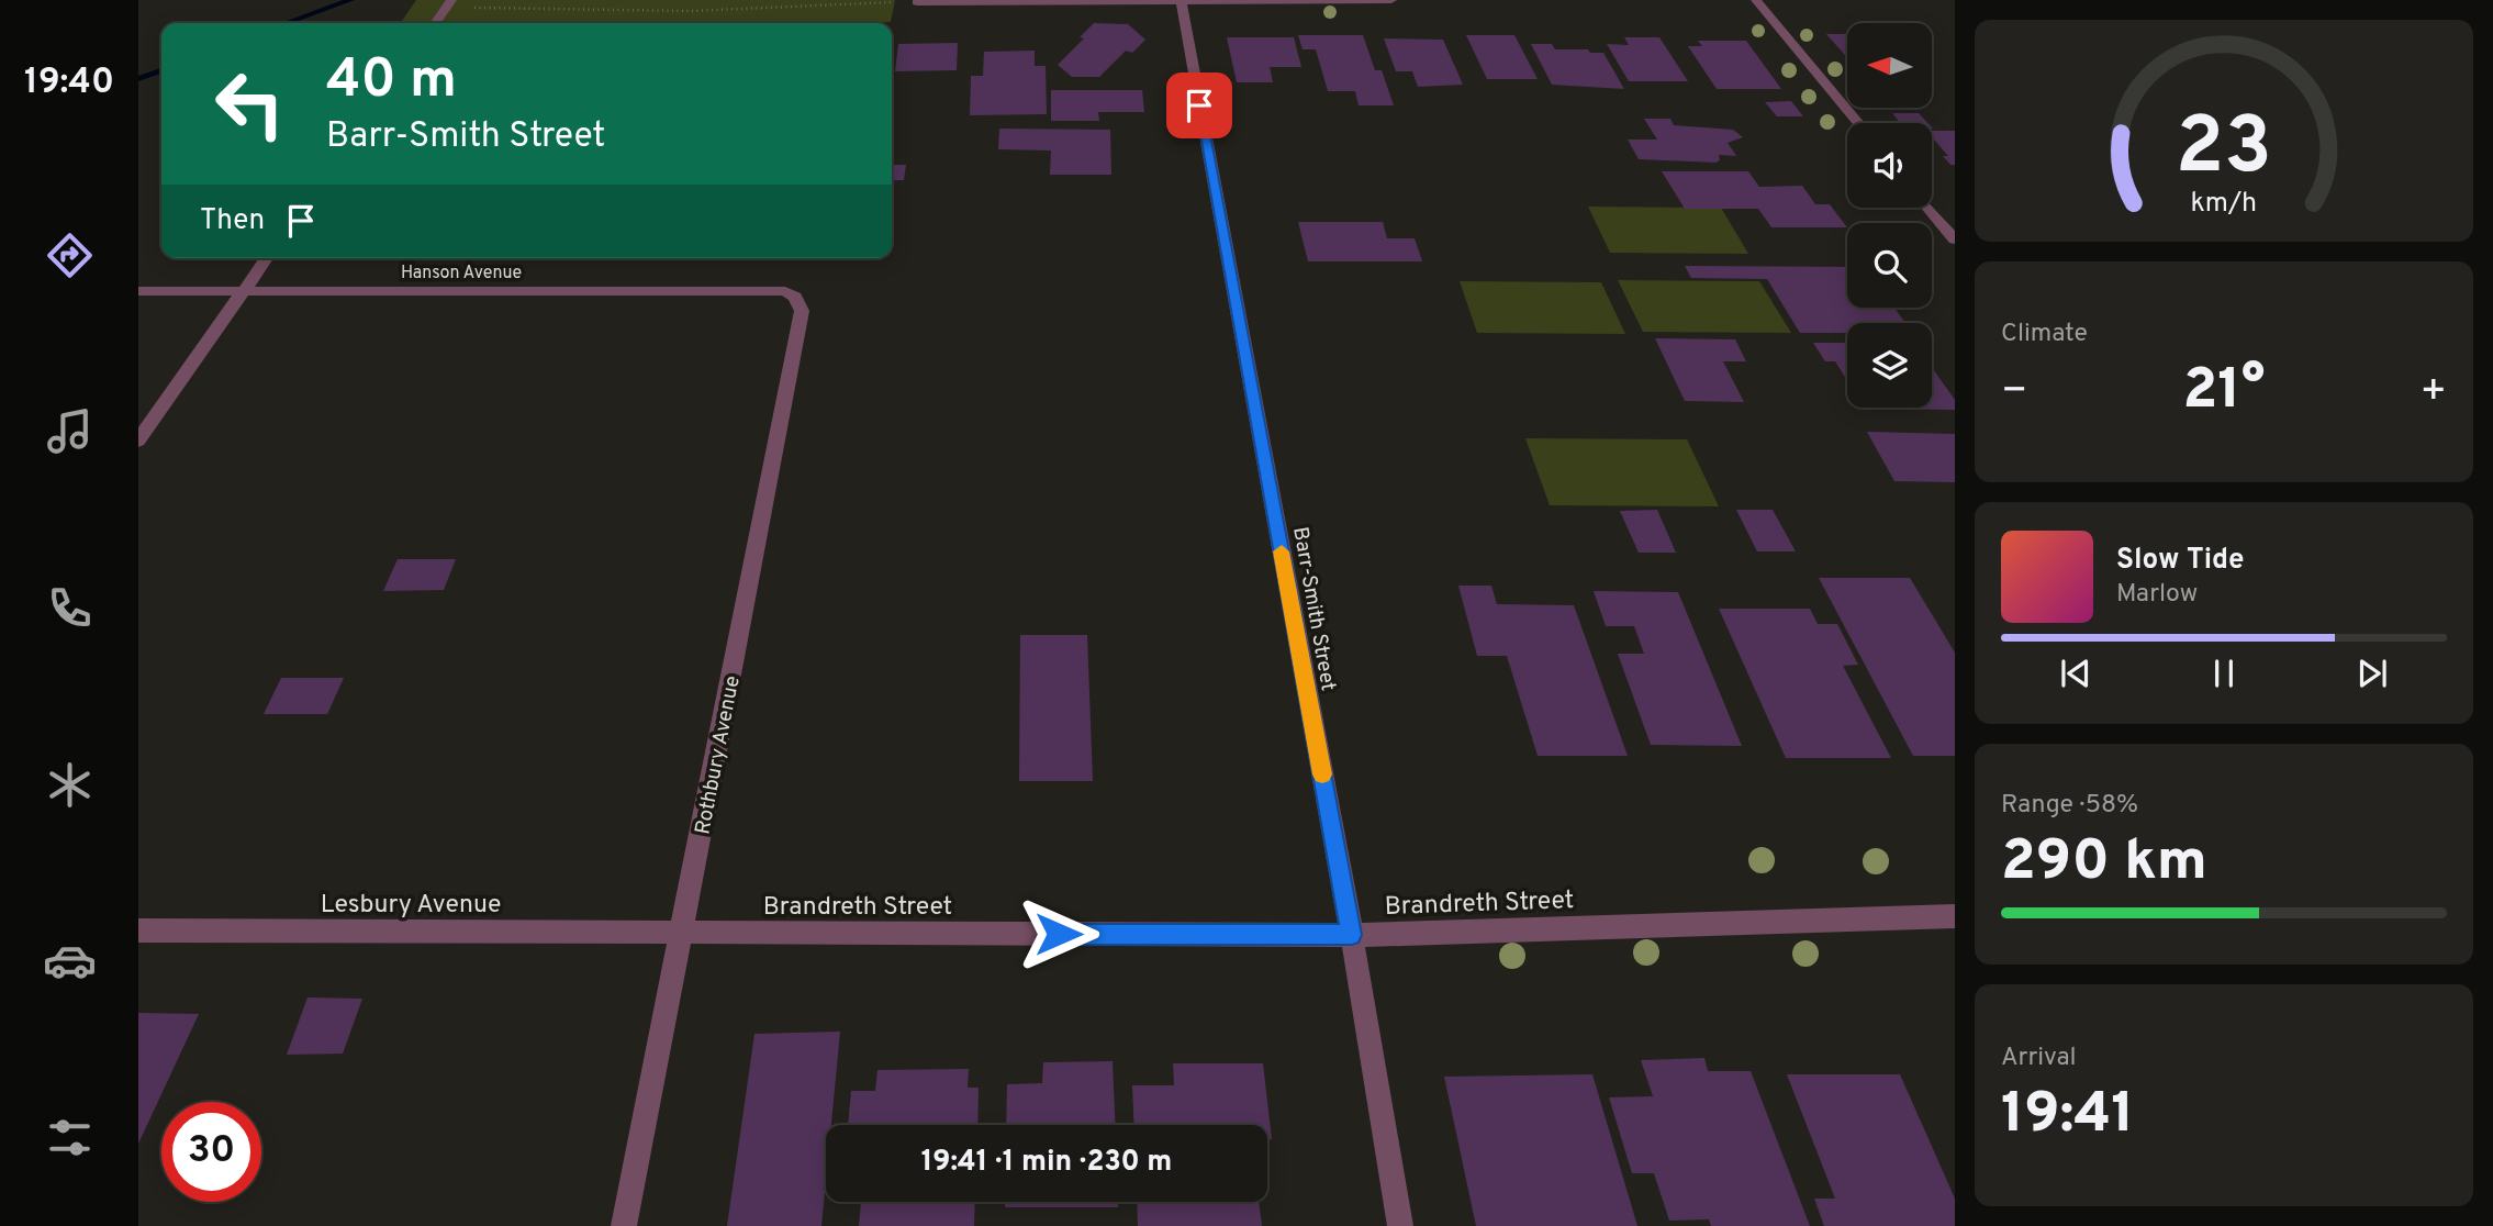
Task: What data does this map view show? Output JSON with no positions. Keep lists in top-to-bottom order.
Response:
{
  "streets": {
    "street": [
      "Hanson Avenue",
      "Barr-Smith Street",
      "Rothbury Avenue",
      "Brandreth Street",
      "Lesbury Avenue"
    ]
  },
  "crossings": [
    ["Hanson Avenue", "Rothbury Avenue"],
    ["Barr-Smith Street", "Brandreth Street"],
    ["Rothbury Avenue", "Brandreth Street"],
    ["Rothbury Avenue", "Lesbury Avenue"],
    ["Brandreth Street", "Lesbury Avenue"]
  ],
  "north": "left",
  "page": {
    "tabs": "19:40",
    "turn": ["40 m", "Barr-Smith Street"],
    "then": "Then",
    "tile": [
      "Climate",
      ["Range · 58%", "290 km"],
      ["Arrival", "19:41"]
    ],
    "heat": ["−", "21°", "+"],
    "song": ["Slow Tide", "Marlow"],
    "limit": "30",
    "trip": "19:41 · 1 min · 230 m",
    "gauge": ["23", "km/h"]
  }
}
